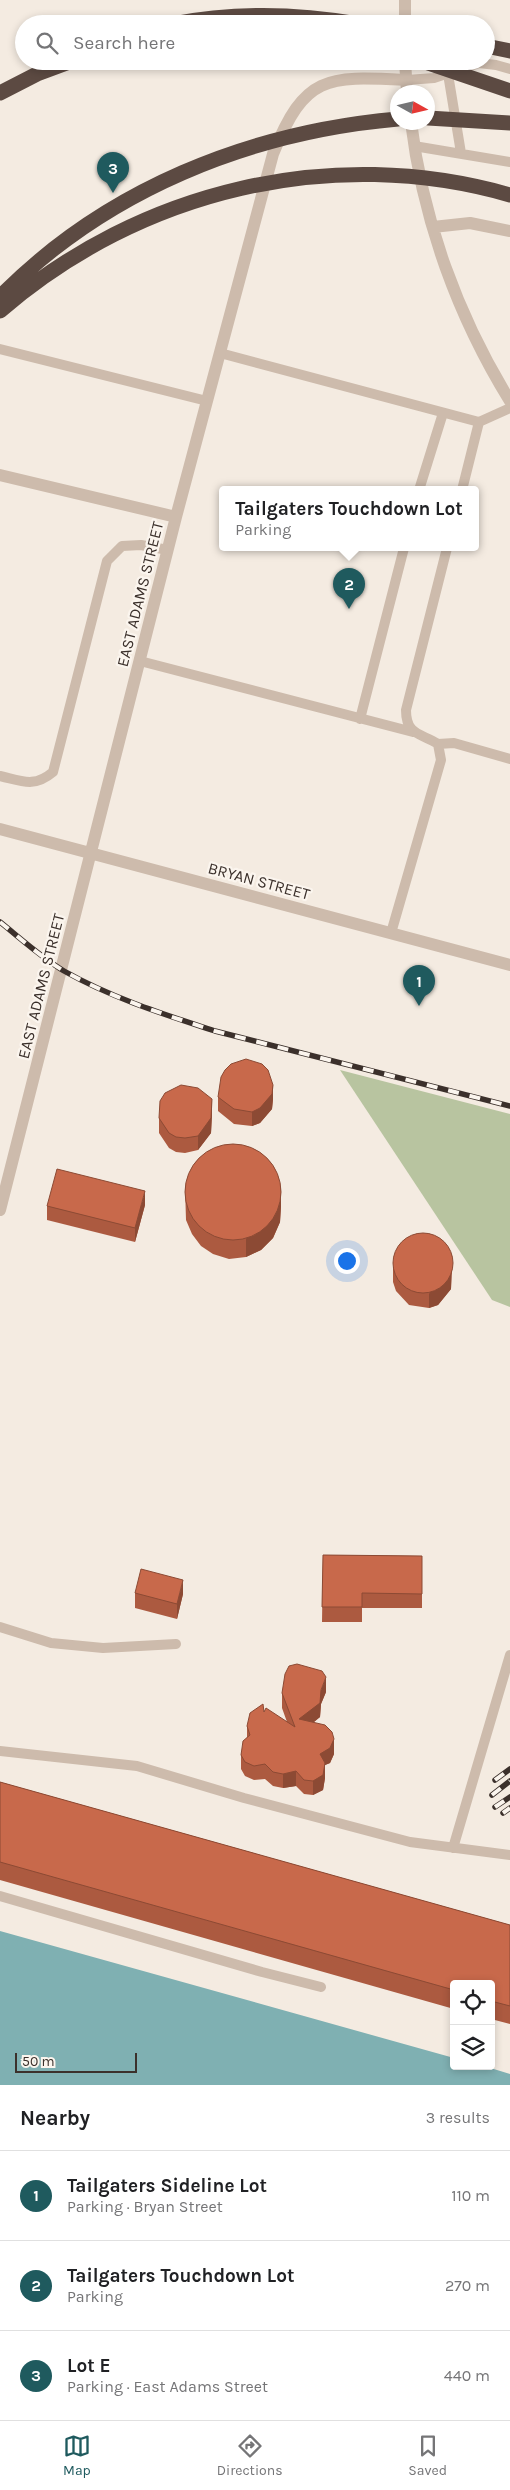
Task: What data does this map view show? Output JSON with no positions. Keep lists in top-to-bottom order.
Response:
{
  "streets": {
    "street": ["EAST ADAMS STREET", "BRYAN STREET"]
  },
  "crossings": [
    ["EAST ADAMS STREET", "BRYAN STREET"]
  ],
  "scale_bar": "50 m",
  "north": "right",
  "page": {
    "search": "Search here",
    "pins": ["3", "2", "1"],
    "popup": ["Tailgaters Touchdown Lot", "Parking"],
    "scale": "50 m",
    "heading": ["Nearby", "3 results"],
    "list": [
      {
        "mark": "1",
        "name": "Tailgaters Sideline Lot",
        "note": "Parking · Bryan Street",
        "value": "110 m"
      },
      {
        "mark": "2",
        "name": "Tailgaters Touchdown Lot",
        "note": "Parking",
        "value": "270 m"
      },
      {
        "mark": "3",
        "name": "Lot E",
        "note": "Parking · East Adams Street",
        "value": "440 m"
      }
    ],
    "nav": ["Map", "Directions", "Saved"]
  }
}
